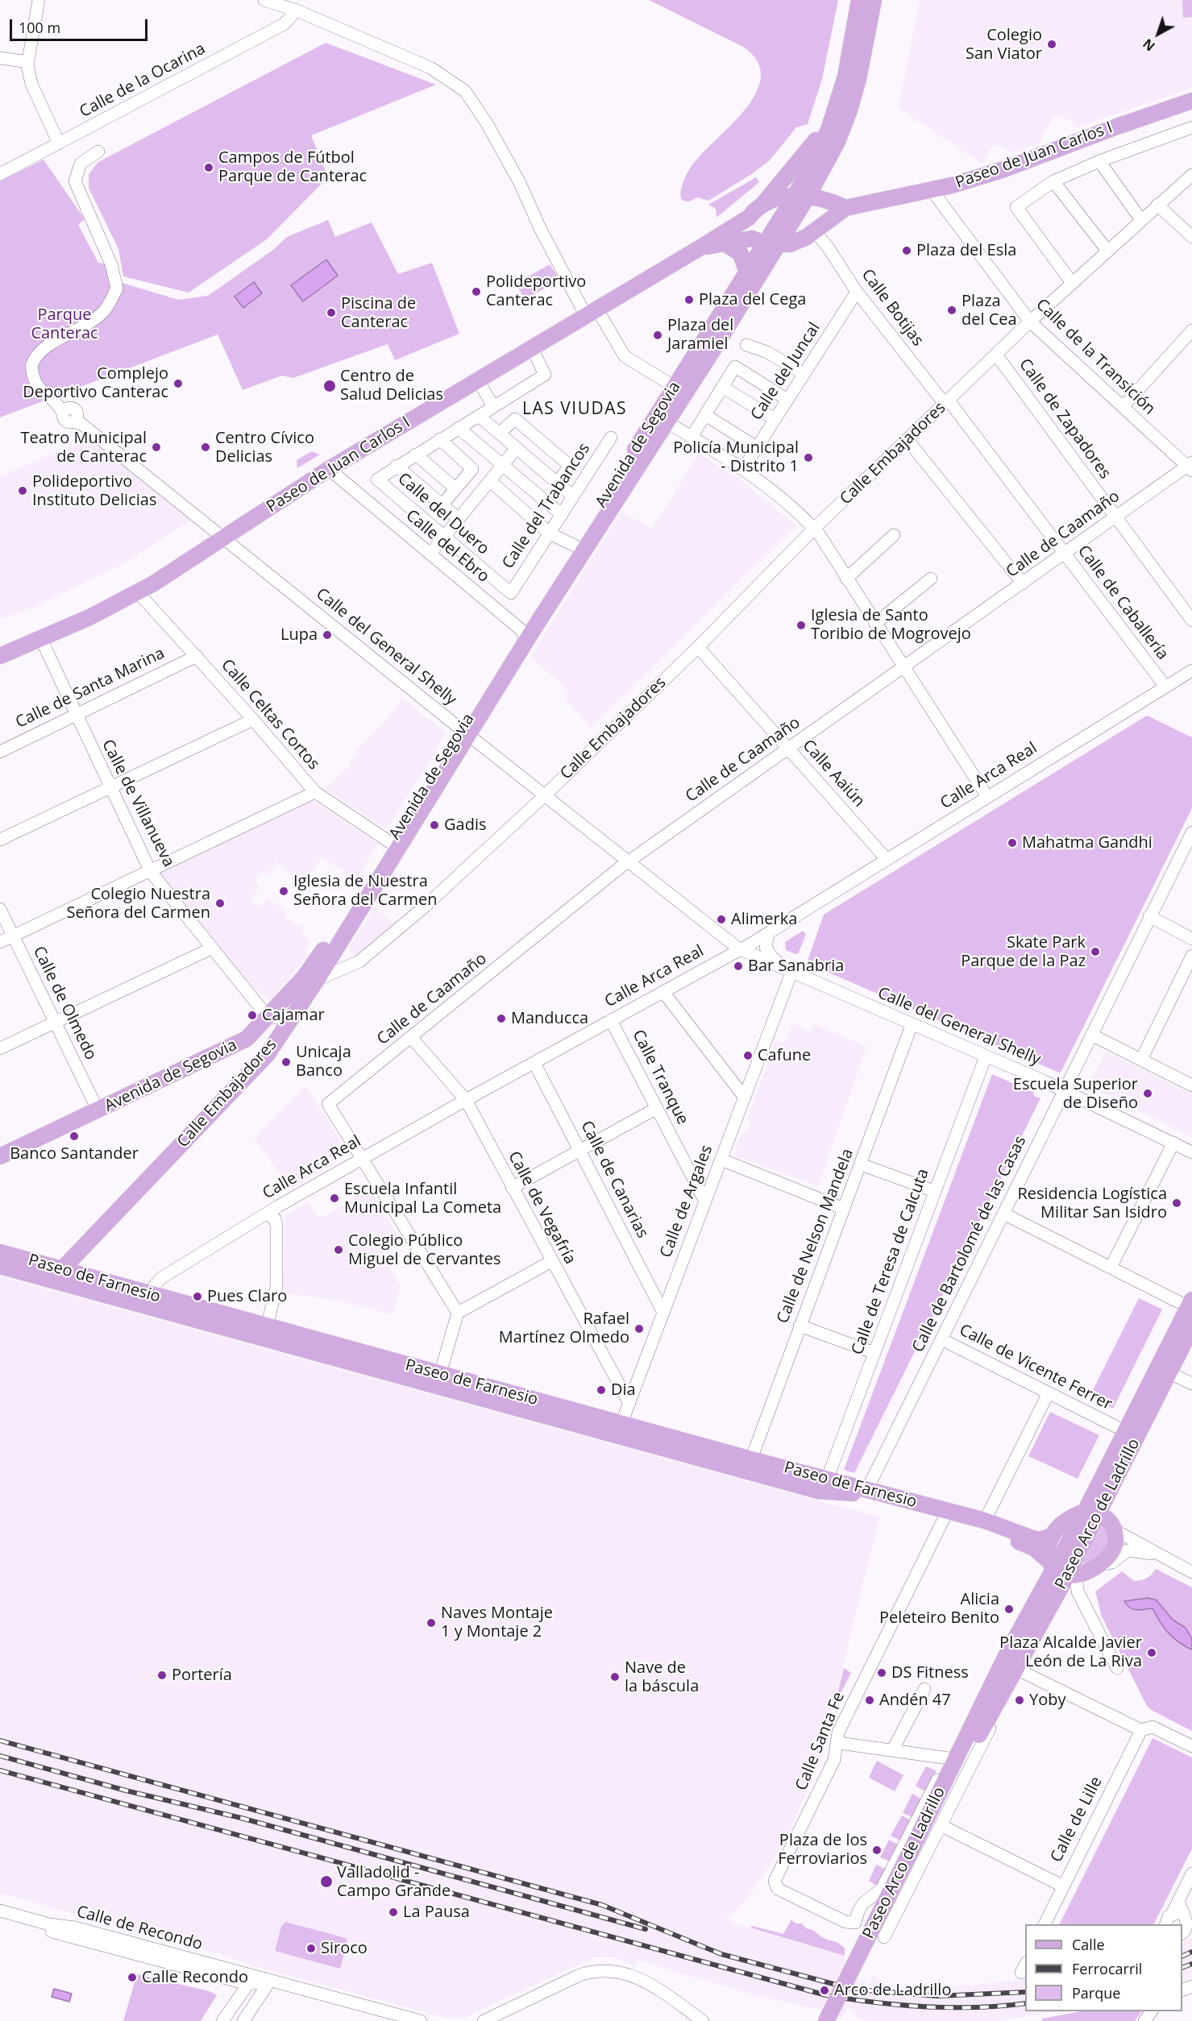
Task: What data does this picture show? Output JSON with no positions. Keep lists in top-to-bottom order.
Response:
{
  "streets": {
    "main road": [
      "Paseo de Juan Carlos I",
      "Avenida de Segovia",
      "Calle Embajadores",
      "Paseo de Farnesio",
      "Paseo Arco de Ladrillo"
    ],
    "street": [
      "Calle de la Ocarina",
      "Calle Botijas",
      "Calle de la Transición",
      "Calle del Juncal",
      "Calle de Zapadores",
      "Calle del Trabancos",
      "Calle del Duero",
      "Calle de Caamaño",
      "Calle del Ebro",
      "Calle de Caballería",
      "Calle del General Shelly",
      "Calle de Santa Marina",
      "Calle Celtas Cortos",
      "Calle Aaiún",
      "Calle Arca Real",
      "Calle de Villanueva",
      "Calle de Olmedo",
      "Calle Tranque",
      "Calle de Canarias",
      "Calle de Argales",
      "Calle de Vegafría",
      "Calle de Nelson Mandela",
      "Calle de Bartolomé de las Casas",
      "Calle de Teresa de Calcuta",
      "Calle de Vicente Ferrer",
      "Calle Santa Fe",
      "Calle de Lille",
      "Calle de Recondo"
    ]
  },
  "crossings": [
    ["Paseo de Juan Carlos I", "Calle Botijas"],
    ["Paseo de Juan Carlos I", "Calle de la Transición"],
    ["Paseo de Juan Carlos I", "Avenida de Segovia"],
    ["Paseo de Juan Carlos I", "Calle Embajadores"],
    ["Paseo de Juan Carlos I", "Calle del Ebro"],
    ["Paseo de Juan Carlos I", "Calle del General Shelly"],
    ["Paseo de Juan Carlos I", "Calle Celtas Cortos"],
    ["Paseo de Juan Carlos I", "Calle de Villanueva"],
    ["Calle Botijas", "Calle del Juncal"],
    ["Calle Botijas", "Calle Embajadores"],
    ["Calle Botijas", "Calle de Caballería"],
    ["Calle de la Transición", "Calle Embajadores"],
    ["Calle de la Transición", "Calle de Caamaño"],
    ["Calle de Zapadores", "Calle Embajadores"],
    ["Calle de Zapadores", "Calle de Caamaño"],
    ["Avenida de Segovia", "Calle Embajadores"],
    ["Avenida de Segovia", "Calle del Ebro"],
    ["Avenida de Segovia", "Calle del General Shelly"],
    ["Avenida de Segovia", "Calle Celtas Cortos"],
    ["Avenida de Segovia", "Calle de Villanueva"],
    ["Avenida de Segovia", "Calle de Olmedo"],
    ["Calle Embajadores", "Calle de Caballería"],
    ["Calle Embajadores", "Calle del General Shelly"],
    ["Calle Embajadores", "Calle Aaiún"],
    ["Calle Embajadores", "Paseo de Farnesio"],
    ["Calle del Trabancos", "Calle del Duero"],
    ["Calle de Caamaño", "Calle de Caballería"],
    ["Calle de Caamaño", "Calle del General Shelly"],
    ["Calle de Caamaño", "Calle Aaiún"],
    ["Calle de Caamaño", "Calle Arca Real"],
    ["Calle de Caamaño", "Calle de Vegafría"],
    ["Calle de Caballería", "Calle Arca Real"],
    ["Calle del General Shelly", "Calle Arca Real"],
    ["Calle del General Shelly", "Calle de Argales"],
    ["Calle del General Shelly", "Calle de Nelson Mandela"],
    ["Calle del General Shelly", "Calle de Bartolomé de las Casas"],
    ["Calle del General Shelly", "Calle de Teresa de Calcuta"],
    ["Calle de Santa Marina", "Calle Celtas Cortos"],
    ["Calle de Santa Marina", "Calle de Villanueva"],
    ["Calle Aaiún", "Calle Arca Real"],
    ["Calle Arca Real", "Calle Tranque"],
    ["Calle Arca Real", "Calle de Canarias"],
    ["Calle Arca Real", "Calle de Vegafría"],
    ["Calle Arca Real", "Paseo de Farnesio"],
    ["Calle Tranque", "Calle de Argales"],
    ["Calle de Canarias", "Calle de Argales"],
    ["Calle de Argales", "Calle de Vegafría"],
    ["Calle de Argales", "Paseo de Farnesio"],
    ["Calle de Nelson Mandela", "Paseo de Farnesio"],
    ["Calle de Bartolomé de las Casas", "Paseo de Farnesio"],
    ["Calle de Bartolomé de las Casas", "Calle de Vicente Ferrer"],
    ["Calle de Teresa de Calcuta", "Paseo de Farnesio"],
    ["Paseo de Farnesio", "Paseo Arco de Ladrillo"],
    ["Paseo de Farnesio", "Calle Santa Fe"]
  ],
  "districts": ["LAS VIUDAS"],
  "parks": ["Parque Canterac"],
  "places": [
    "Colegio San Viator",
    "Campos de Fútbol Parque de Canterac",
    "Plaza del Esla",
    "Polideportivo Canterac",
    "Plaza del Cega",
    "Plaza del Cea",
    "Piscina de Canterac",
    "Plaza del Jaramiel",
    "Complejo Deportivo Canterac",
    "Centro de Salud Delicias",
    "Teatro Municipal de Canterac",
    "Centro Cívico Delicias",
    "Policía Municipal - Distrito 1",
    "Polideportivo Instituto Delicias",
    "Iglesia de Santo Toribio de Mogrovejo",
    "Lupa",
    "Gadis",
    "Mahatma Gandhi",
    "Iglesia de Nuestra Señora del Carmen",
    "Colegio Nuestra Señora del Carmen",
    "Alimerka",
    "Skate Park Parque de la Paz",
    "Bar Sanabria",
    "Cajamar",
    "Manducca",
    "Cafune",
    "Unicaja Banco",
    "Escuela Superior de Diseño",
    "Banco Santander",
    "Escuela Infantil Municipal La Cometa",
    "Residencia Logística Militar San Isidro",
    "Colegio Público Miguel de Cervantes",
    "Pues Claro",
    "Rafael Martínez Olmedo",
    "Dia",
    "Alicia Peleteiro Benito",
    "Naves Montaje 1 y Montaje 2",
    "Plaza Alcalde Javier León de La Riva",
    "DS Fitness",
    "Portería",
    "Nave de la báscula",
    "Andén 47",
    "Yoby",
    "Plaza de los Ferroviarios",
    "Valladolid - Campo Grande",
    "La Pausa",
    "Siroco",
    "Calle Recondo",
    "Arco de Ladrillo"
  ],
  "legend": ["Calle", "Ferrocarril", "Parque"],
  "scale_bar": "100 m",
  "north": "bottom left"
}
